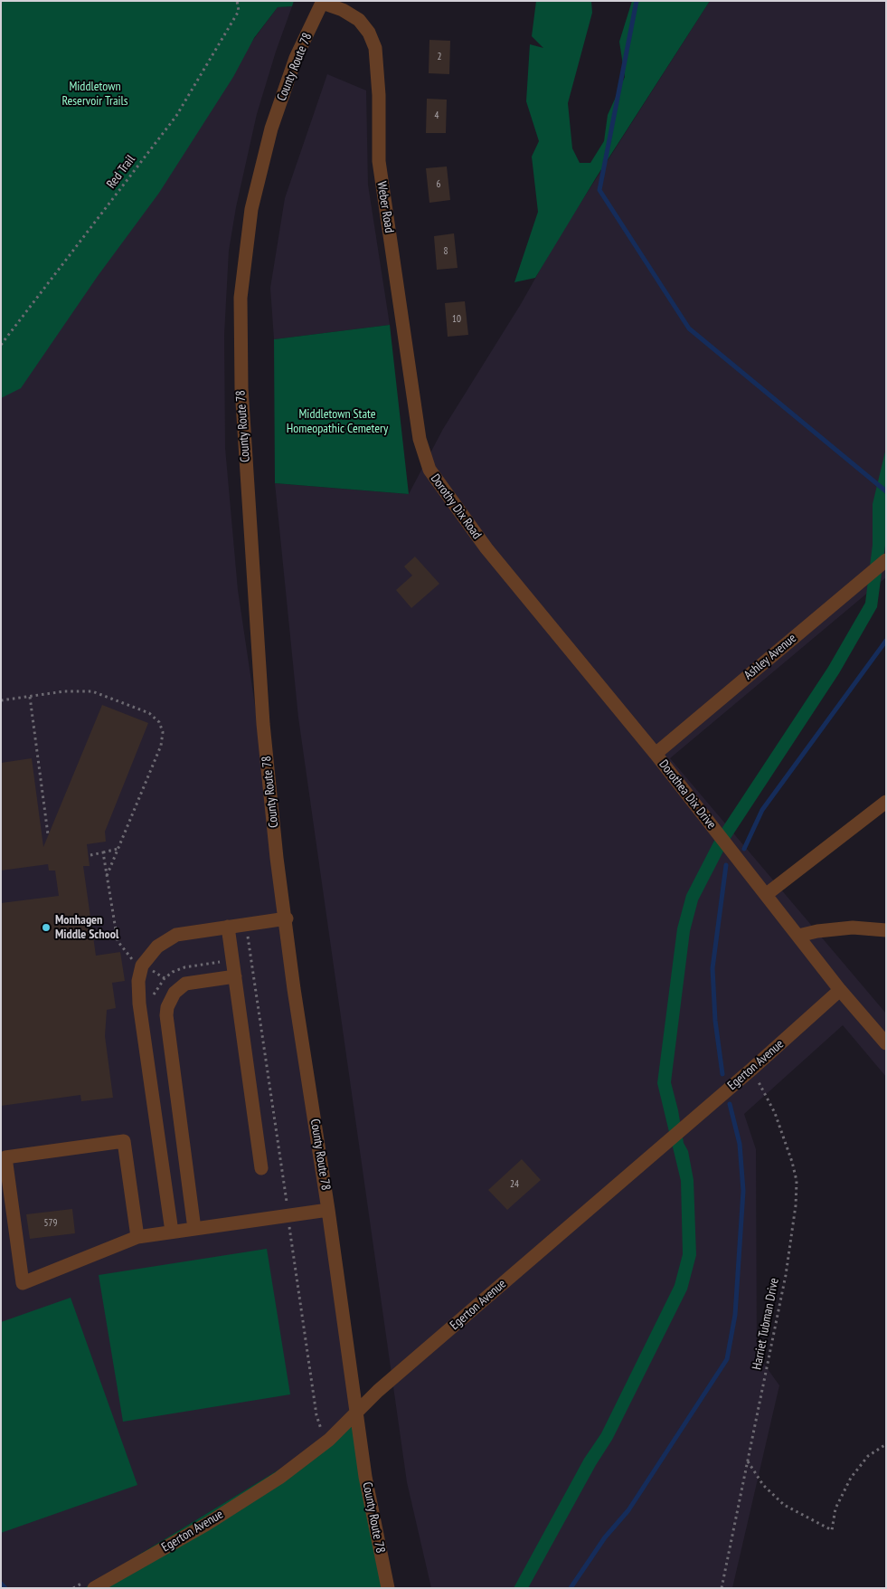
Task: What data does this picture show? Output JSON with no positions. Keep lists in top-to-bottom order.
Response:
{
  "streets": {
    "street": [
      "County Route 78",
      "Weber Road",
      "Dorothy Dix Road",
      "Ashley Avenue",
      "Dorothea Dix Drive",
      "Egerton Avenue"
    ],
    "path": ["Red Trail", "Harriet Tubman Drive"]
  },
  "crossings": [
    ["County Route 78", "Weber Road"],
    ["County Route 78", "Egerton Avenue"],
    ["Weber Road", "Dorothy Dix Road"],
    ["Dorothy Dix Road", "Dorothea Dix Drive"],
    ["Ashley Avenue", "Dorothea Dix Drive"],
    ["Dorothea Dix Drive", "Egerton Avenue"],
    ["Egerton Avenue", "Harriet Tubman Drive"]
  ],
  "parks": ["Middletown Reservoir Trails", "Middletown State Homeopathic Cemetery"],
  "places": ["Monhagen Middle School"],
  "house_numbers": [
    "2",
    "4",
    "6",
    "8",
    "10",
    "24",
    "579"
  ]
}
